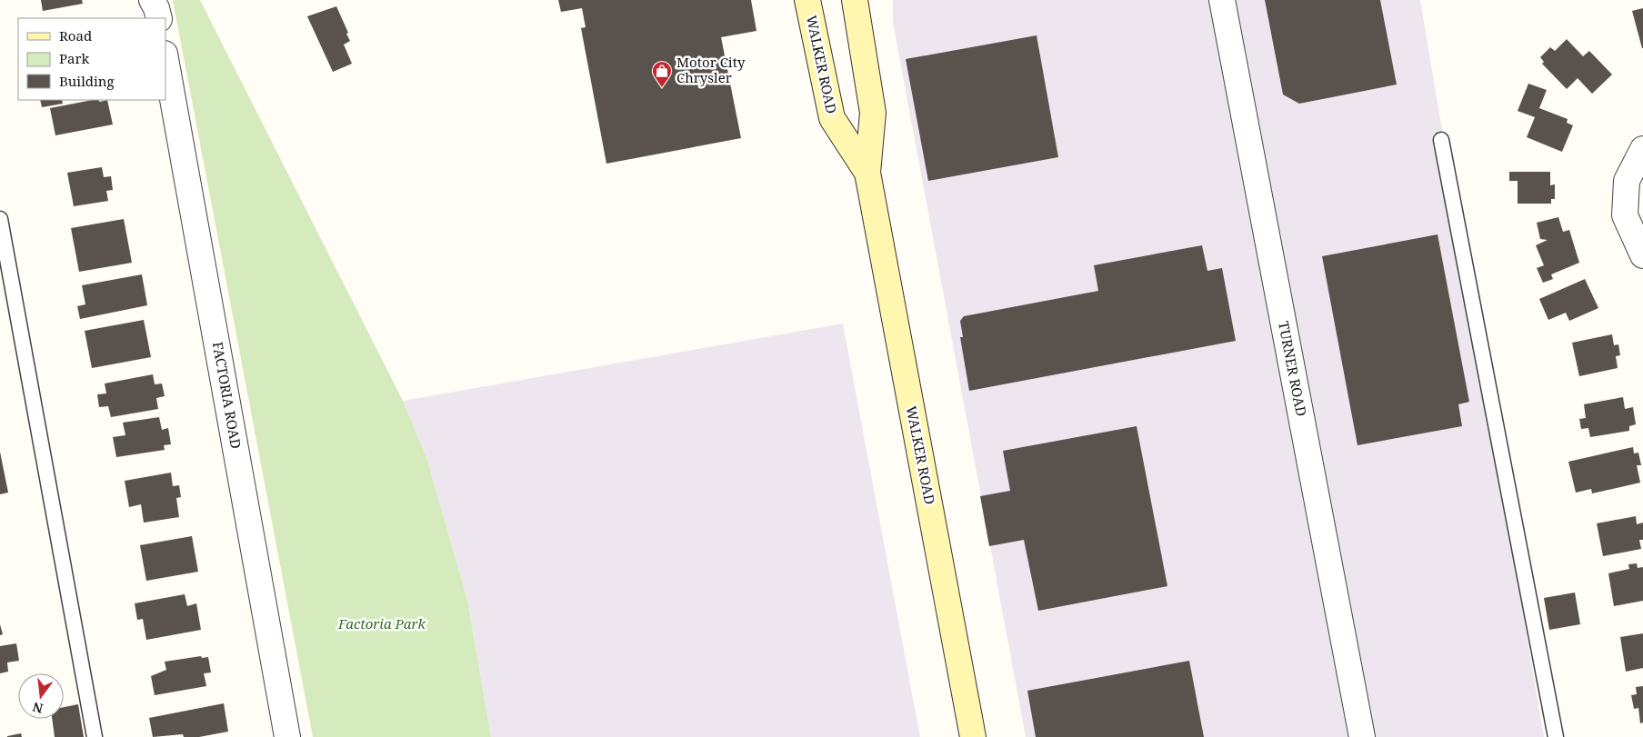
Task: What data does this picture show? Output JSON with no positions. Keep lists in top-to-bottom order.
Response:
{
  "streets": {
    "main road": ["WALKER ROAD"],
    "street": ["TURNER ROAD", "FACTORIA ROAD"]
  },
  "parks": ["Factoria Park"],
  "places": {
    "shop": ["Motor City Chrysler"]
  },
  "legend": ["Road", "Park", "Building"],
  "north": "bottom"
}
